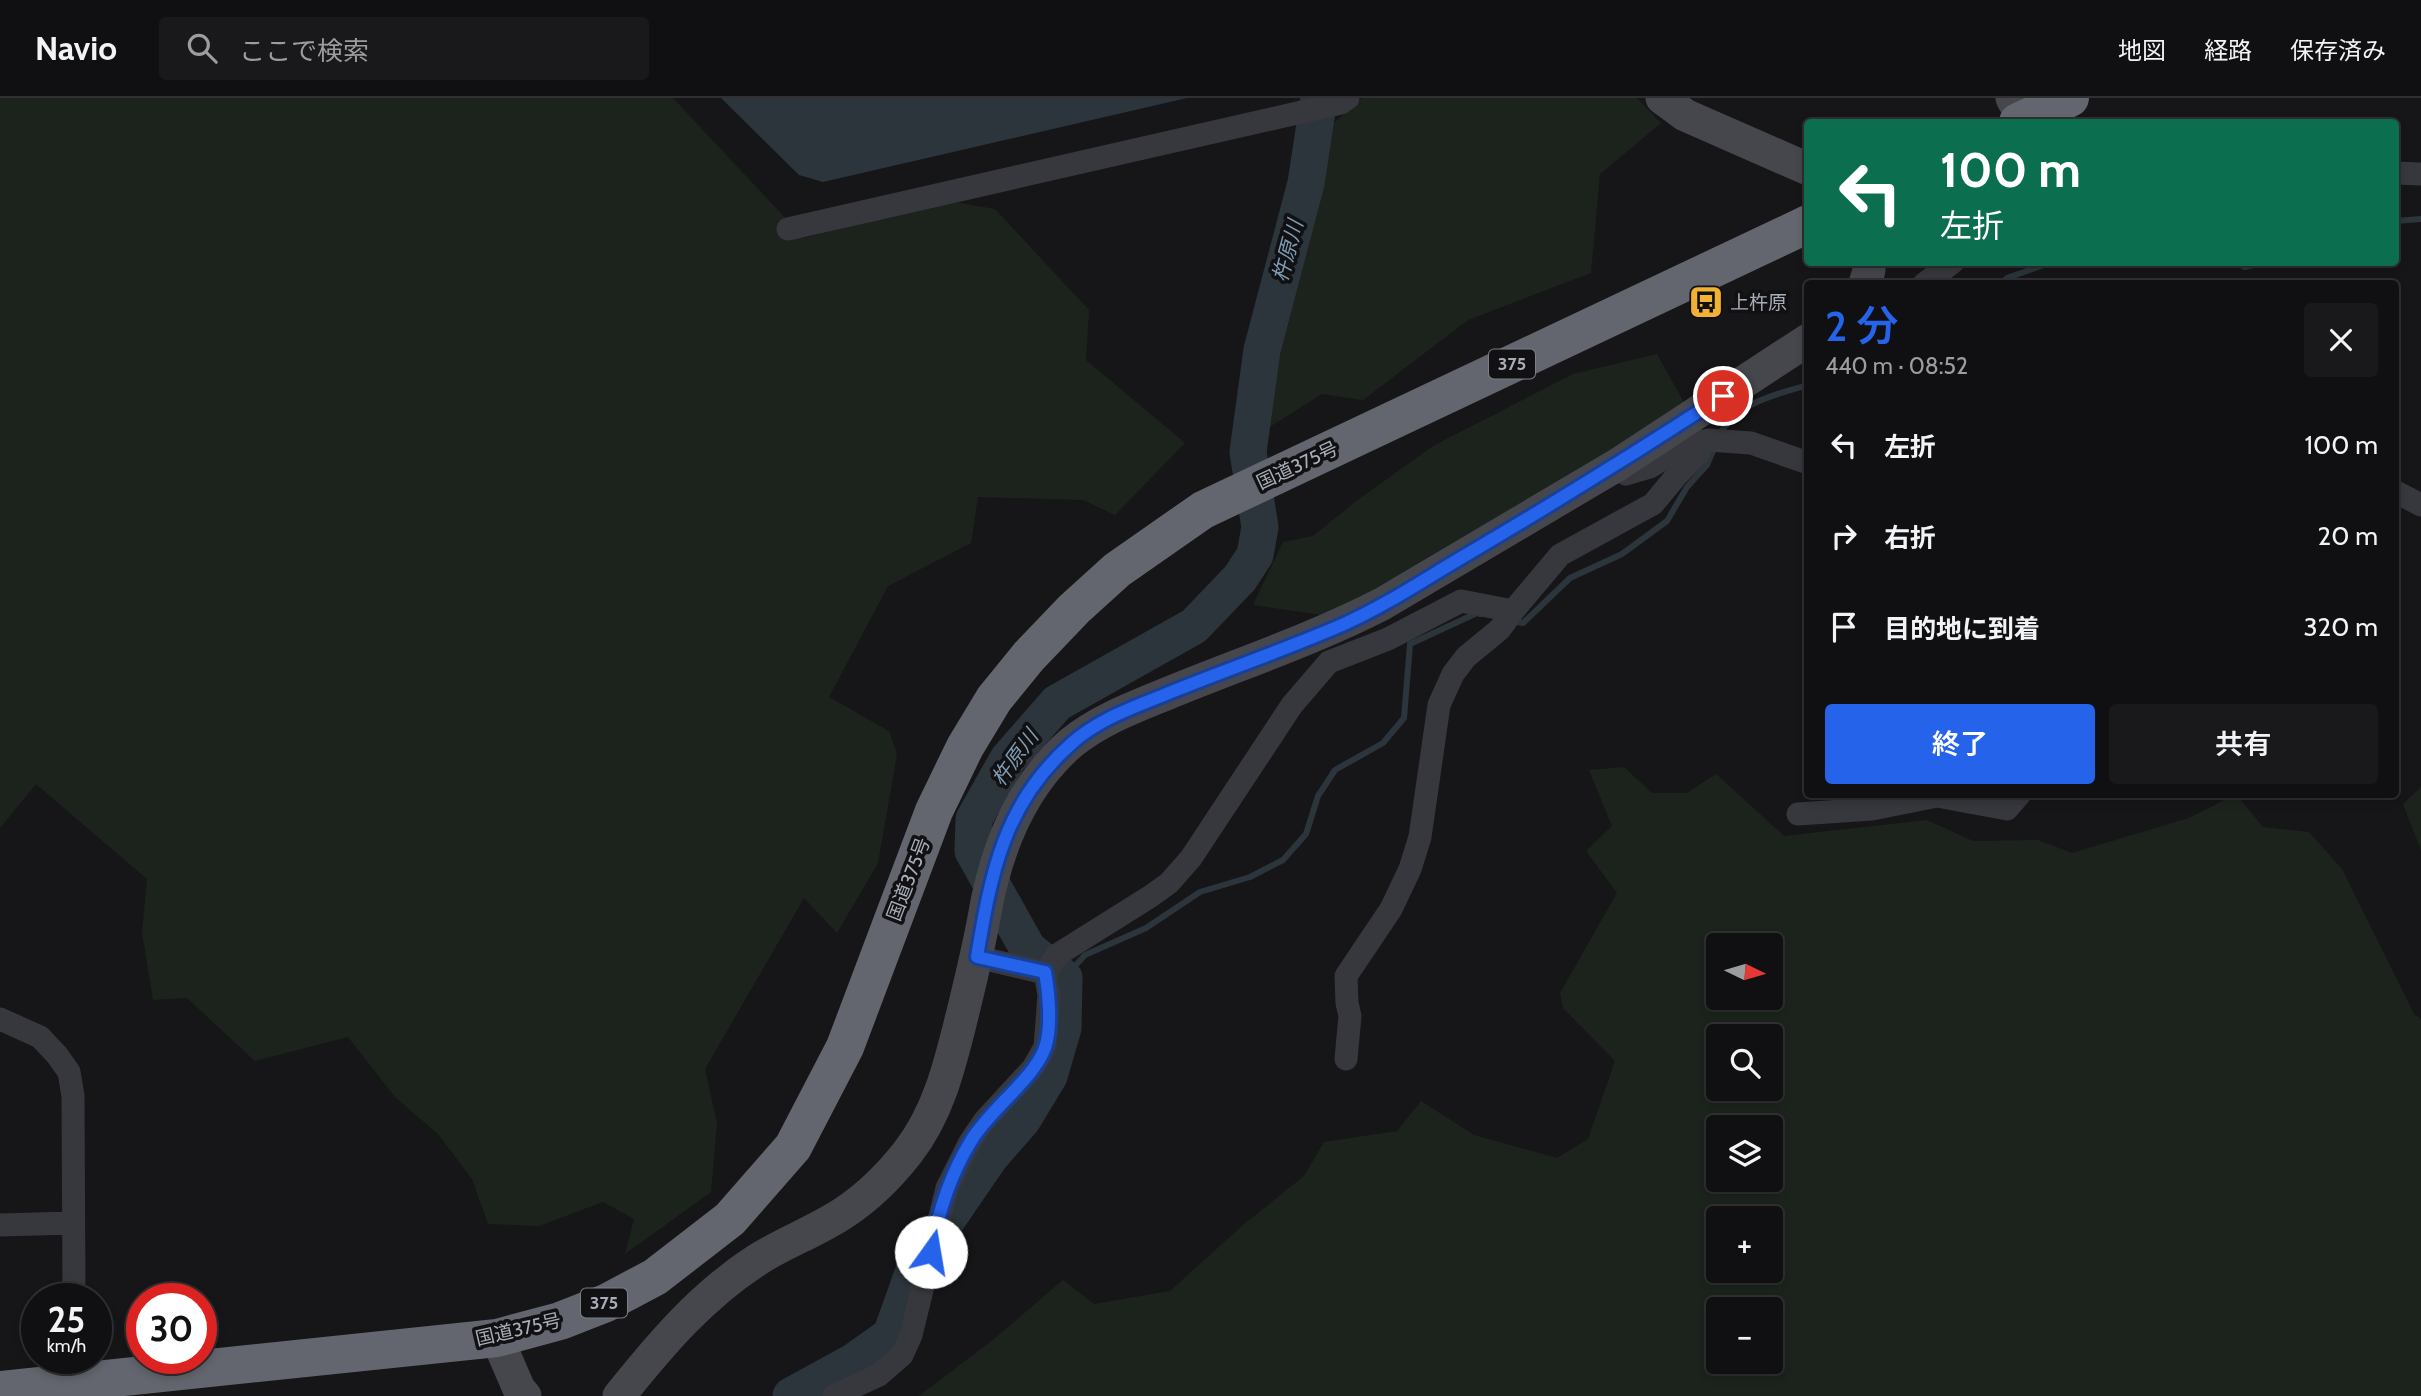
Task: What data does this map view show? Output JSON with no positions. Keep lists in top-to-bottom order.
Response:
{
  "streets": {
    "highway": ["375", "国道375号"]
  },
  "water": ["杵原川"],
  "places": {
    "bus stop": ["上杵原"]
  },
  "north": "right",
  "page": {
    "header": "Navio",
    "search": "ここで検索",
    "nav": ["地図", "経路", "保存済み"],
    "turn": ["100 m", "左折"],
    "heading": ["2 分", "440 m · 08:52"],
    "list": [
      {
        "name": "左折",
        "value": "100 m"
      },
      {
        "name": "右折",
        "value": "20 m"
      },
      {
        "name": "目的地に到着",
        "value": "320 m"
      }
    ],
    "buttons": ["終了", "共有"],
    "map_buttons": ["+", "−"],
    "speed": "25 km/h",
    "limit": "30"
  }
}
